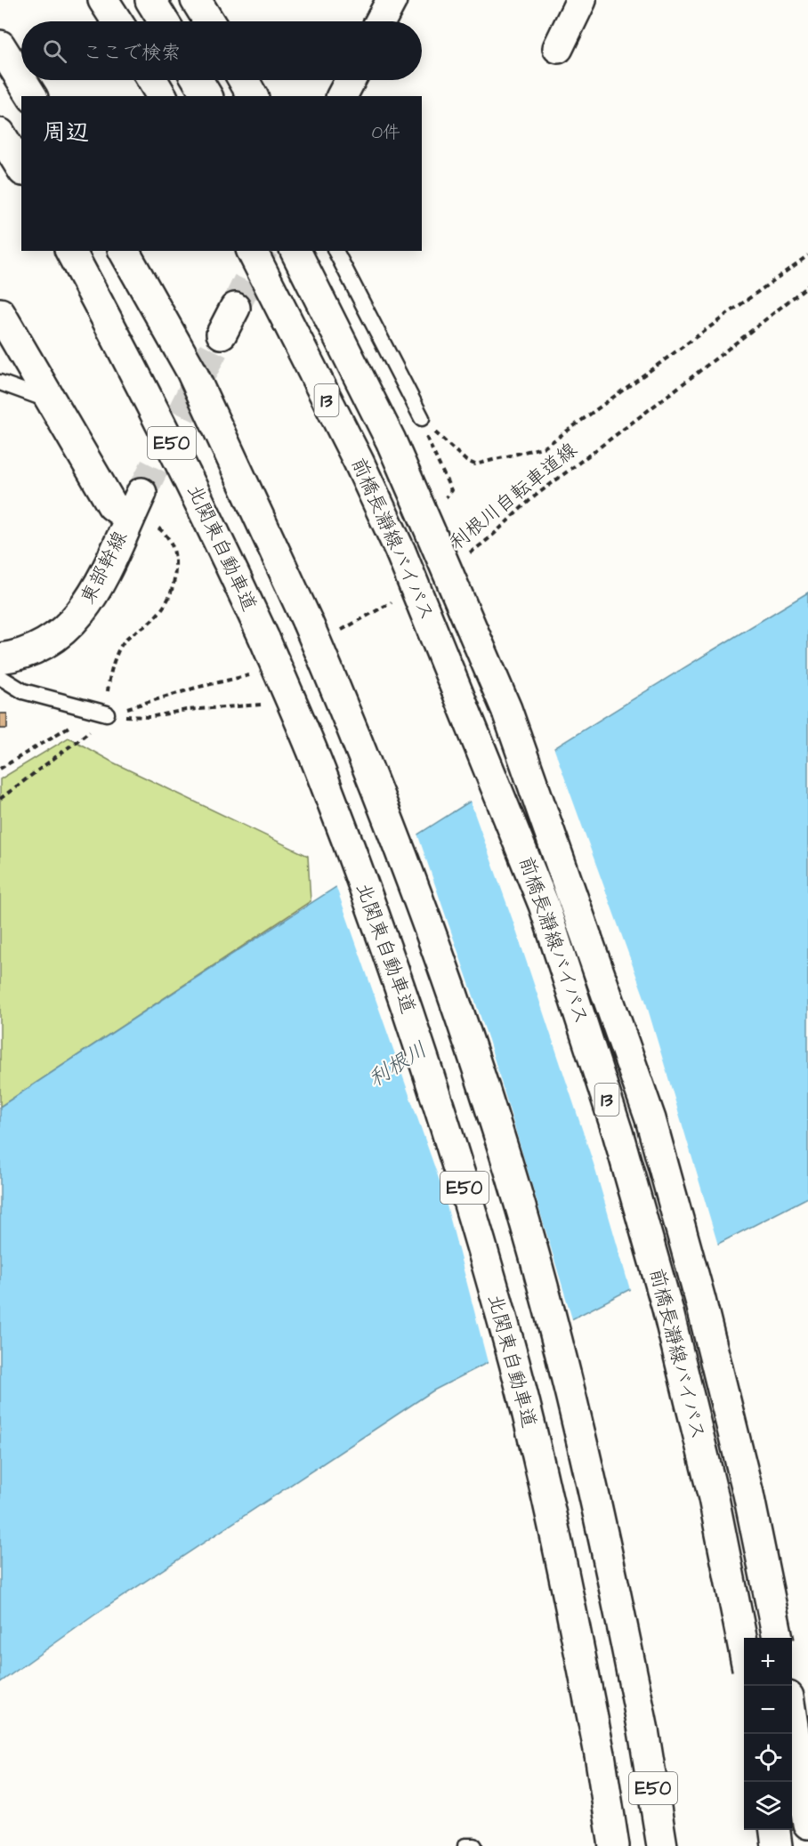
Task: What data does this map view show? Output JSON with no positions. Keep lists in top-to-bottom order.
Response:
{
  "streets": {
    "main road": [
      "13",
      "E50",
      "前橋長瀞線バイパス",
      "北関東自動車道",
      "東部幹線"
    ],
    "path": ["利根川自転車道線"]
  },
  "water": ["利根川"],
  "page": {
    "search": "ここで検索",
    "heading": ["周辺", "0件"],
    "map_buttons": ["+", "−"]
  }
}
